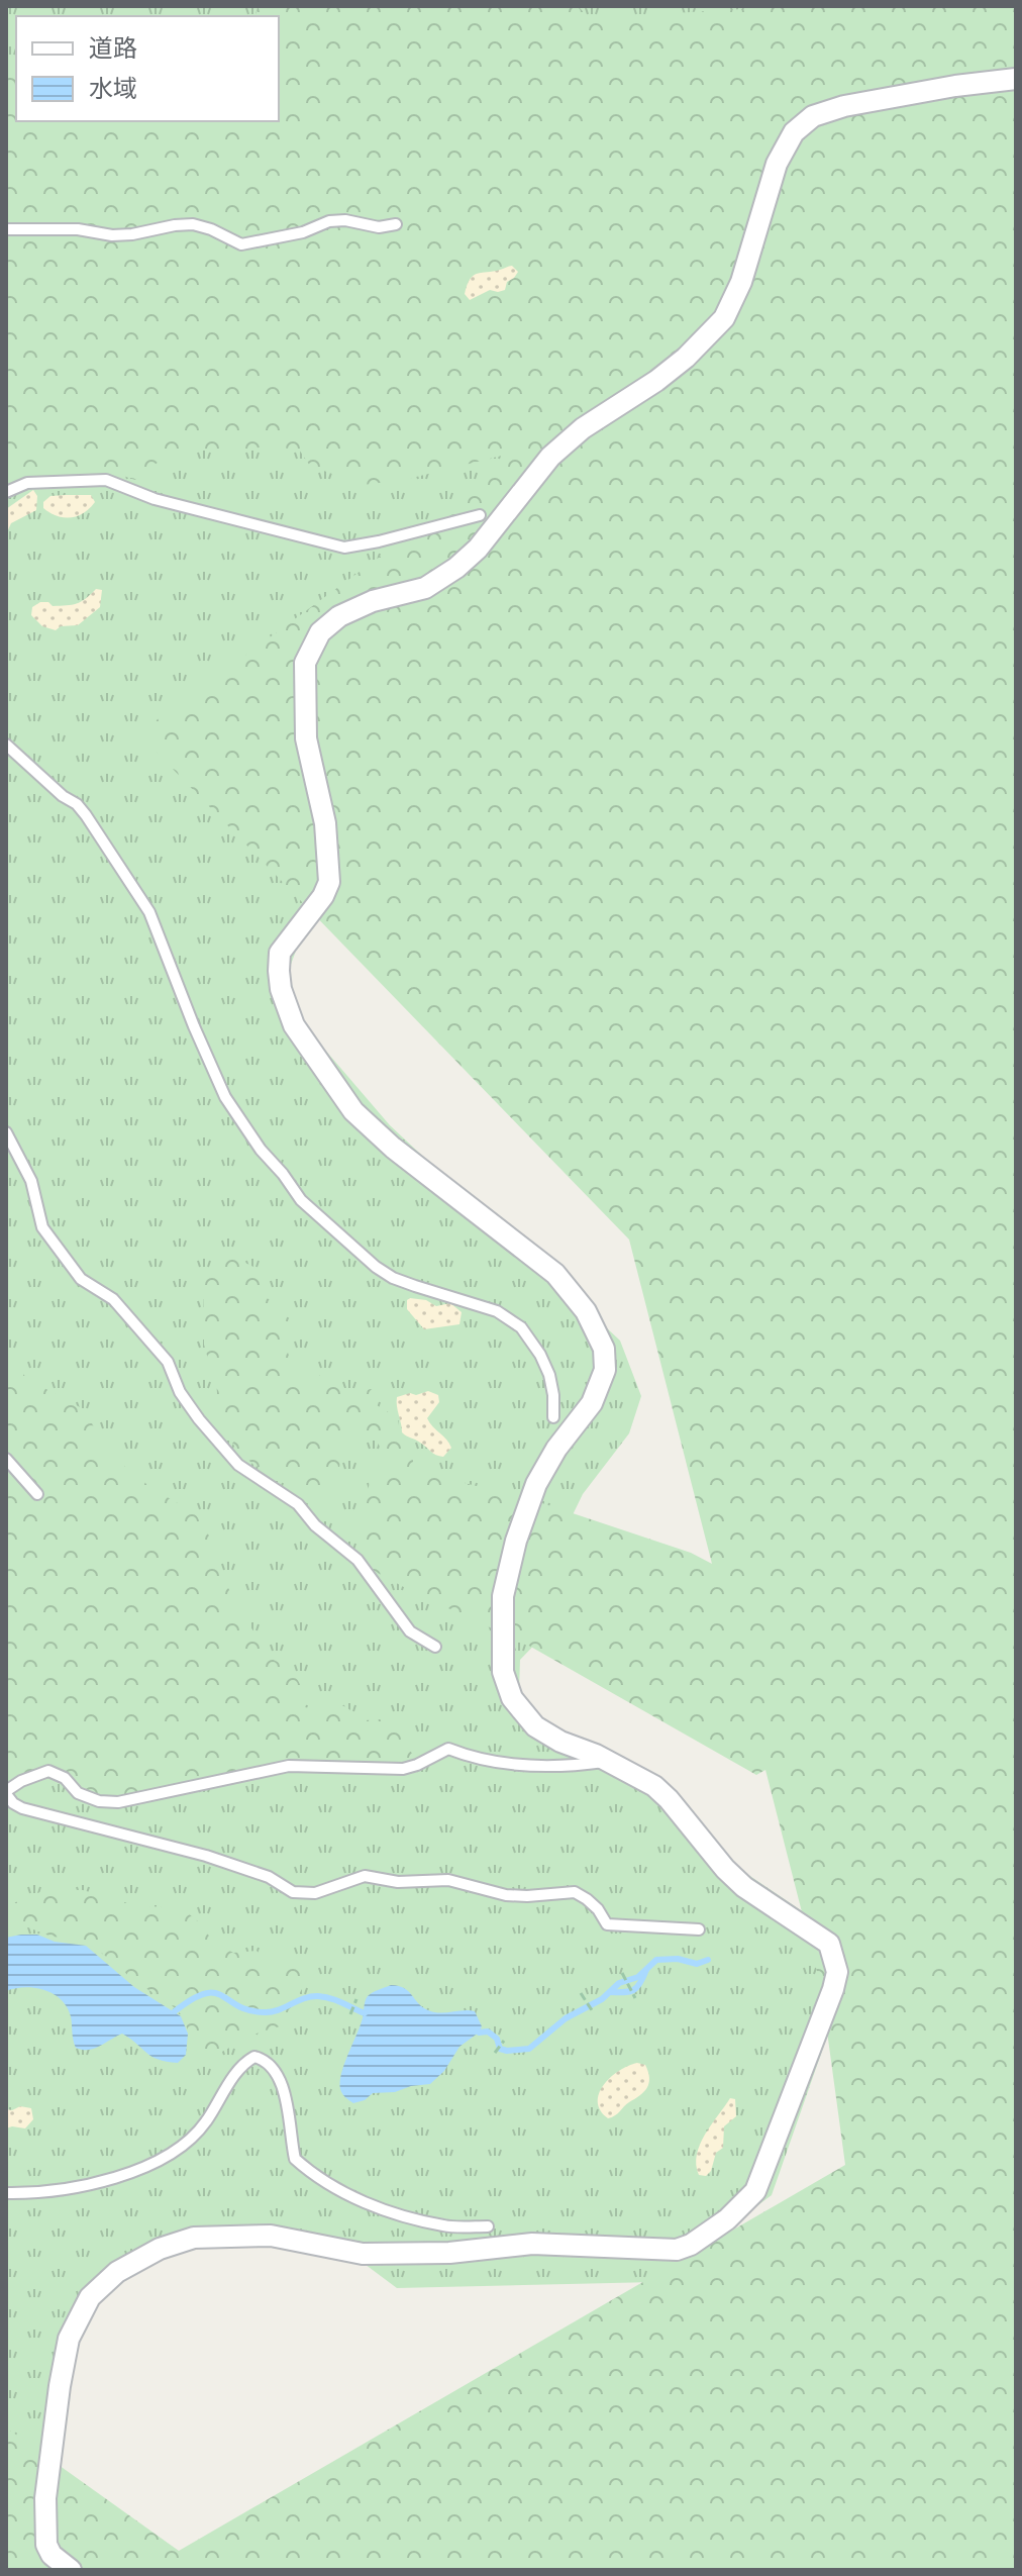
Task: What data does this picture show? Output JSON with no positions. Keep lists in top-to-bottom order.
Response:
{
  "legend": ["道路", "水域"]
}
